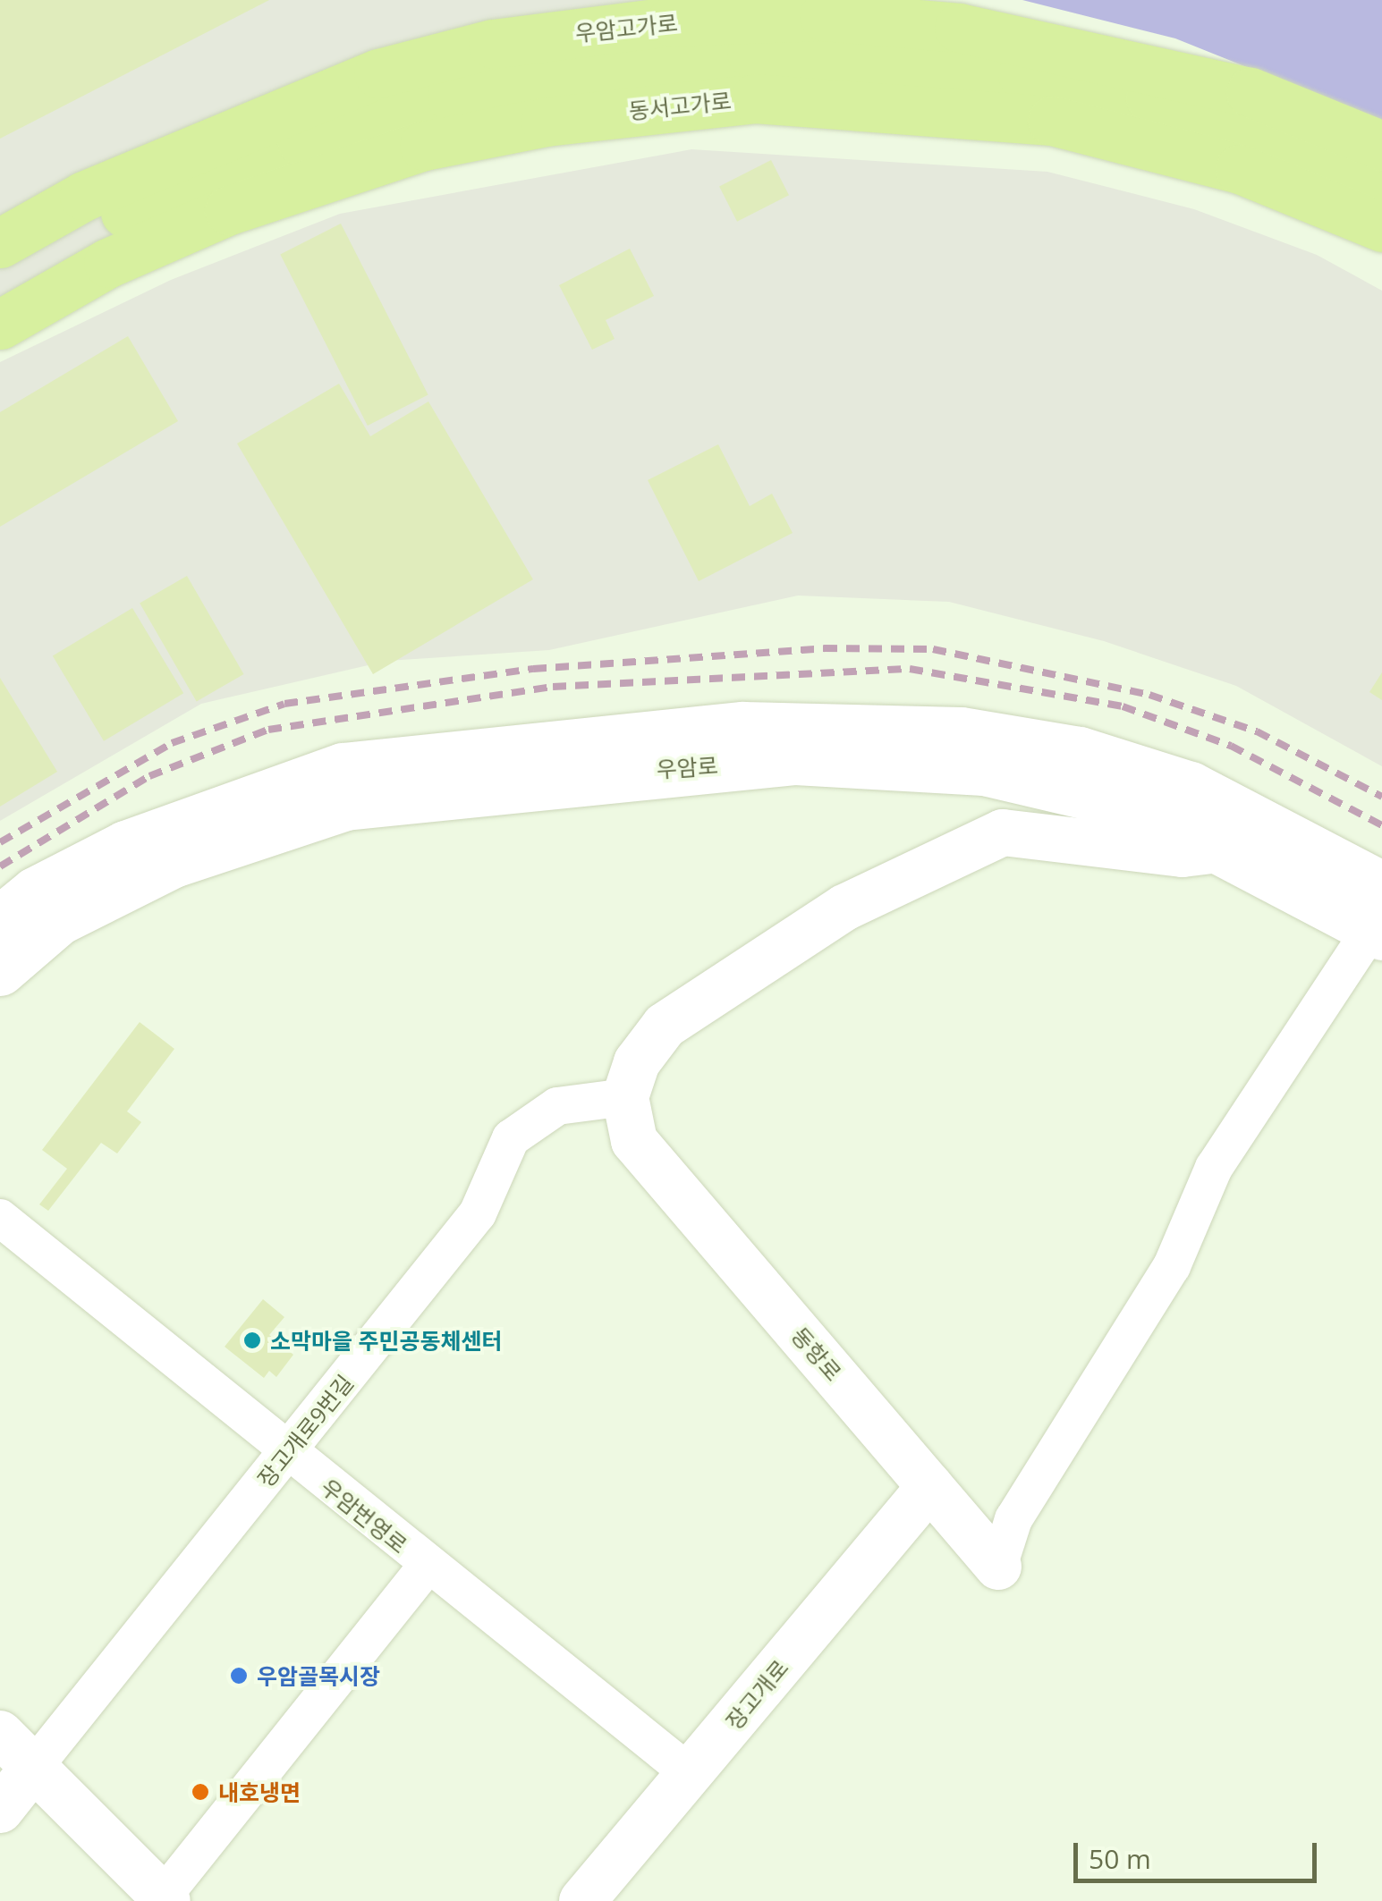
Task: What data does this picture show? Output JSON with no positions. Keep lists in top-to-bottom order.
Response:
{
  "streets": {
    "highway": ["우암고가로", "동서고가로"],
    "main road": ["우암로"],
    "street": [
      "동항로",
      "장고개로9번길",
      "우암번영로",
      "장고개로"
    ]
  },
  "crossings": [
    ["우암로", "동항로"],
    ["동항로", "장고개로9번길"],
    ["동항로", "장고개로"],
    ["장고개로9번길", "우암번영로"],
    ["우암번영로", "장고개로"]
  ],
  "places": ["소막마을 주민공동체센터", "우암골목시장", "내호냉면"],
  "scale_bar": "50 m"
}
